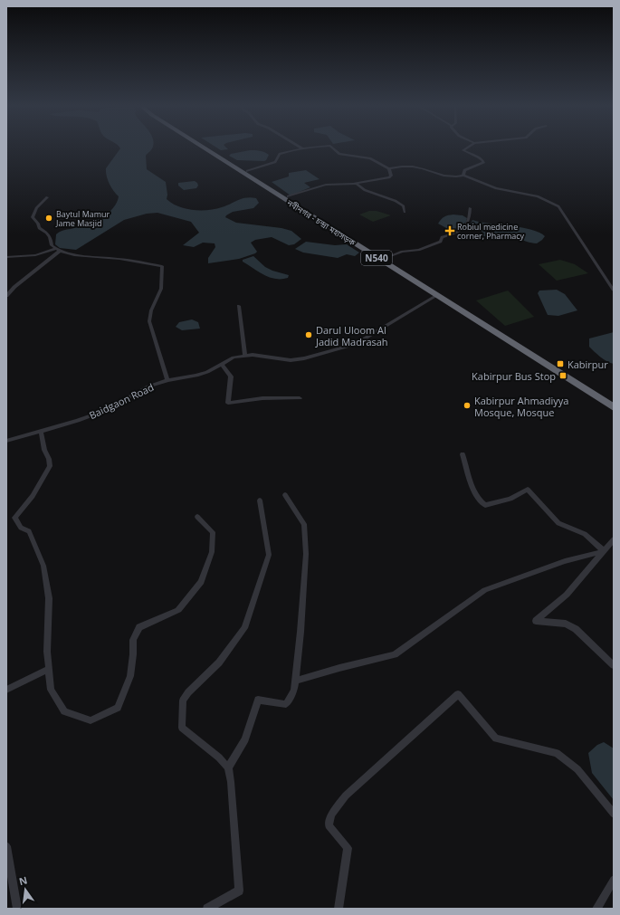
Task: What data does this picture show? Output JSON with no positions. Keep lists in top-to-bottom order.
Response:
{
  "streets": {
    "highway": ["নবীনগর - চন্দ্রা মহাসড়ক", "N540"],
    "street": ["Baidgaon Road"]
  },
  "crossings": [
    ["নবীনগর - চন্দ্রা মহাসড়ক", "Baidgaon Road"]
  ],
  "places": {
    "other": ["Baytul Mamur Jame Masjid", "Darul Uloom Al Jadid Madrasah", "Kabirpur Ahmadiyya Mosque, Mosque"],
    "health": ["Robiul medicine corner, Pharmacy"],
    "transit": ["Kabirpur", "Kabirpur Bus Stop"]
  },
  "north": "top"
}
